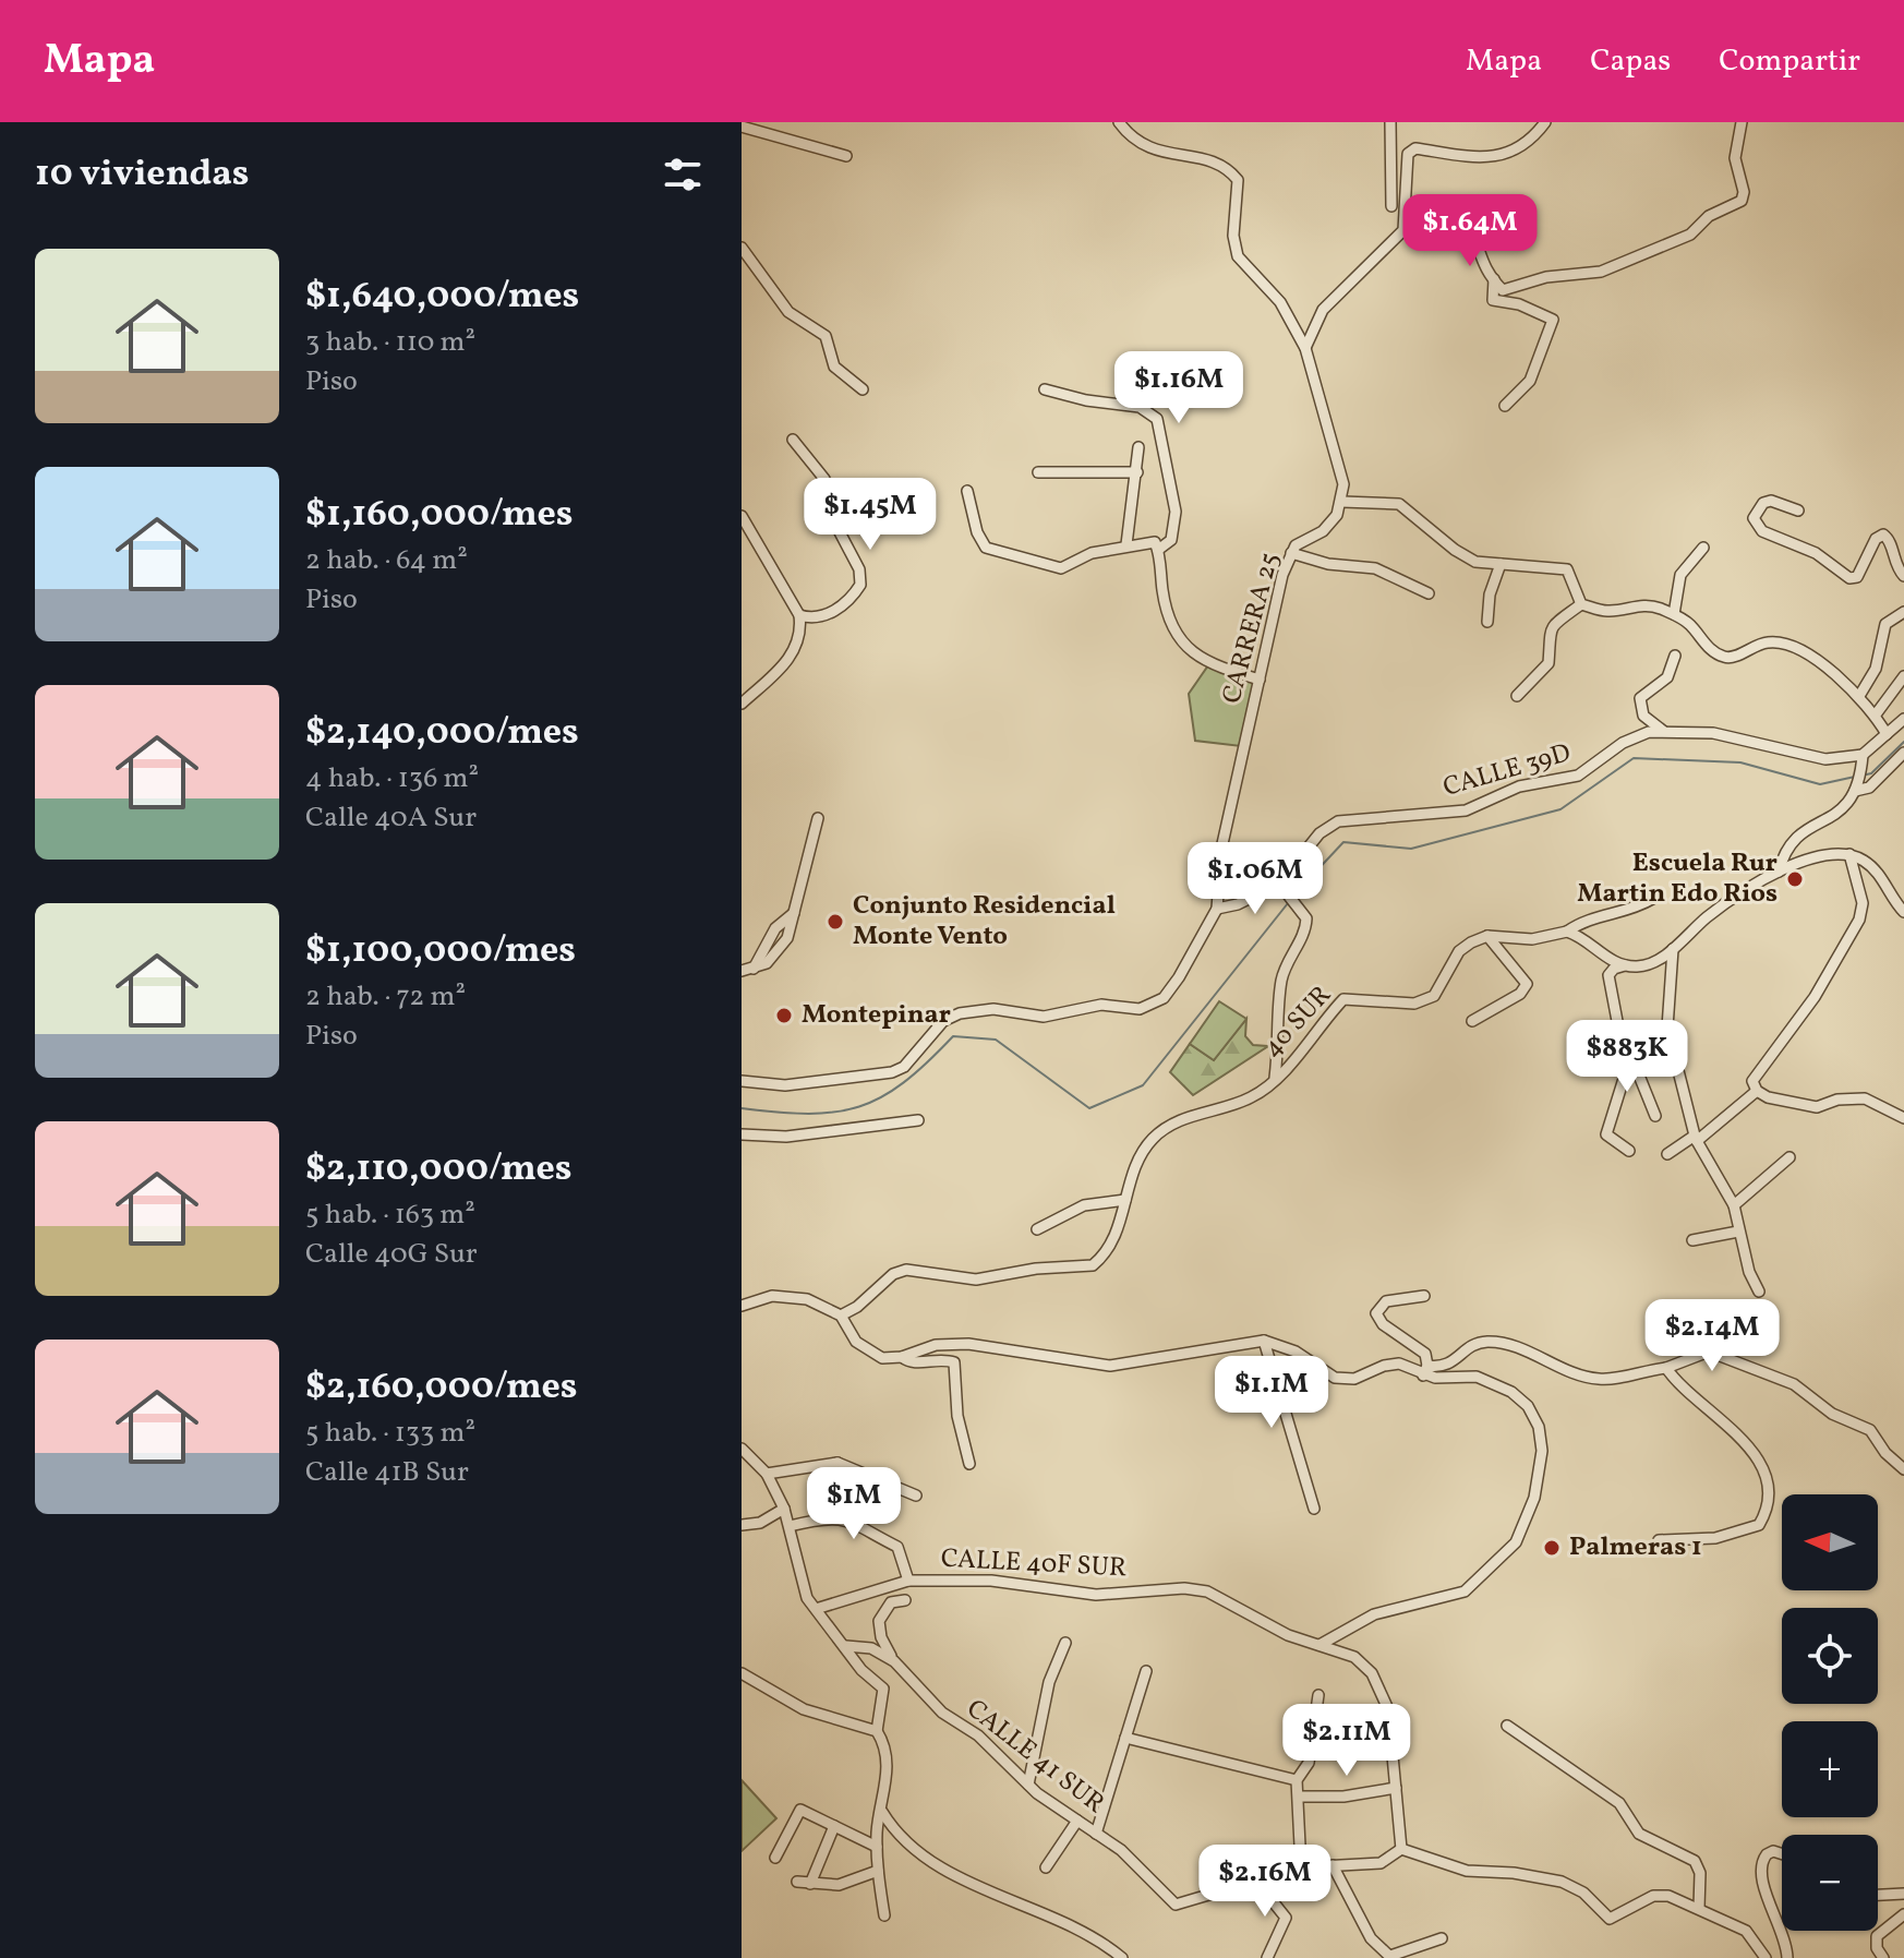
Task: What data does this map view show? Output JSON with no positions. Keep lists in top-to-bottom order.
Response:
{
  "streets": {
    "street": [
      "CARRERA 25",
      "CALLE 39D",
      "40 SUR",
      "CALLE 40F SUR",
      "CALLE 41 SUR"
    ]
  },
  "places": [
    "Escuela Rur Martin Edo Rios",
    "Conjunto Residencial Monte Vento",
    "Montepinar",
    "Palmeras 1"
  ],
  "north": "left",
  "page": {
    "header": "Mapa",
    "nav": ["Mapa", "Capas", "Compartir"],
    "heading": "10 viviendas",
    "price": [
      "$1.64M",
      "$1.16M",
      "$1.45M",
      "$1.06M",
      "$883K",
      "$2.14M",
      "$1.1M",
      "$1M",
      "$2.11M",
      "$2.16M"
    ],
    "list": [
      {
        "name": "$1,640,000/mes",
        "note": "3 hab. · 110 m² · Piso"
      },
      {
        "name": "$1,160,000/mes",
        "note": "2 hab. · 64 m² · Piso"
      },
      {
        "name": "$2,140,000/mes",
        "note": "4 hab. · 136 m² · Calle 40A Sur"
      },
      {
        "name": "$1,100,000/mes",
        "note": "2 hab. · 72 m² · Piso"
      },
      {
        "name": "$2,110,000/mes",
        "note": "5 hab. · 163 m² · Calle 40G Sur"
      },
      {
        "name": "$2,160,000/mes",
        "note": "5 hab. · 133 m² · Calle 41B Sur"
      }
    ],
    "map_buttons": ["+", "−"]
  }
}
